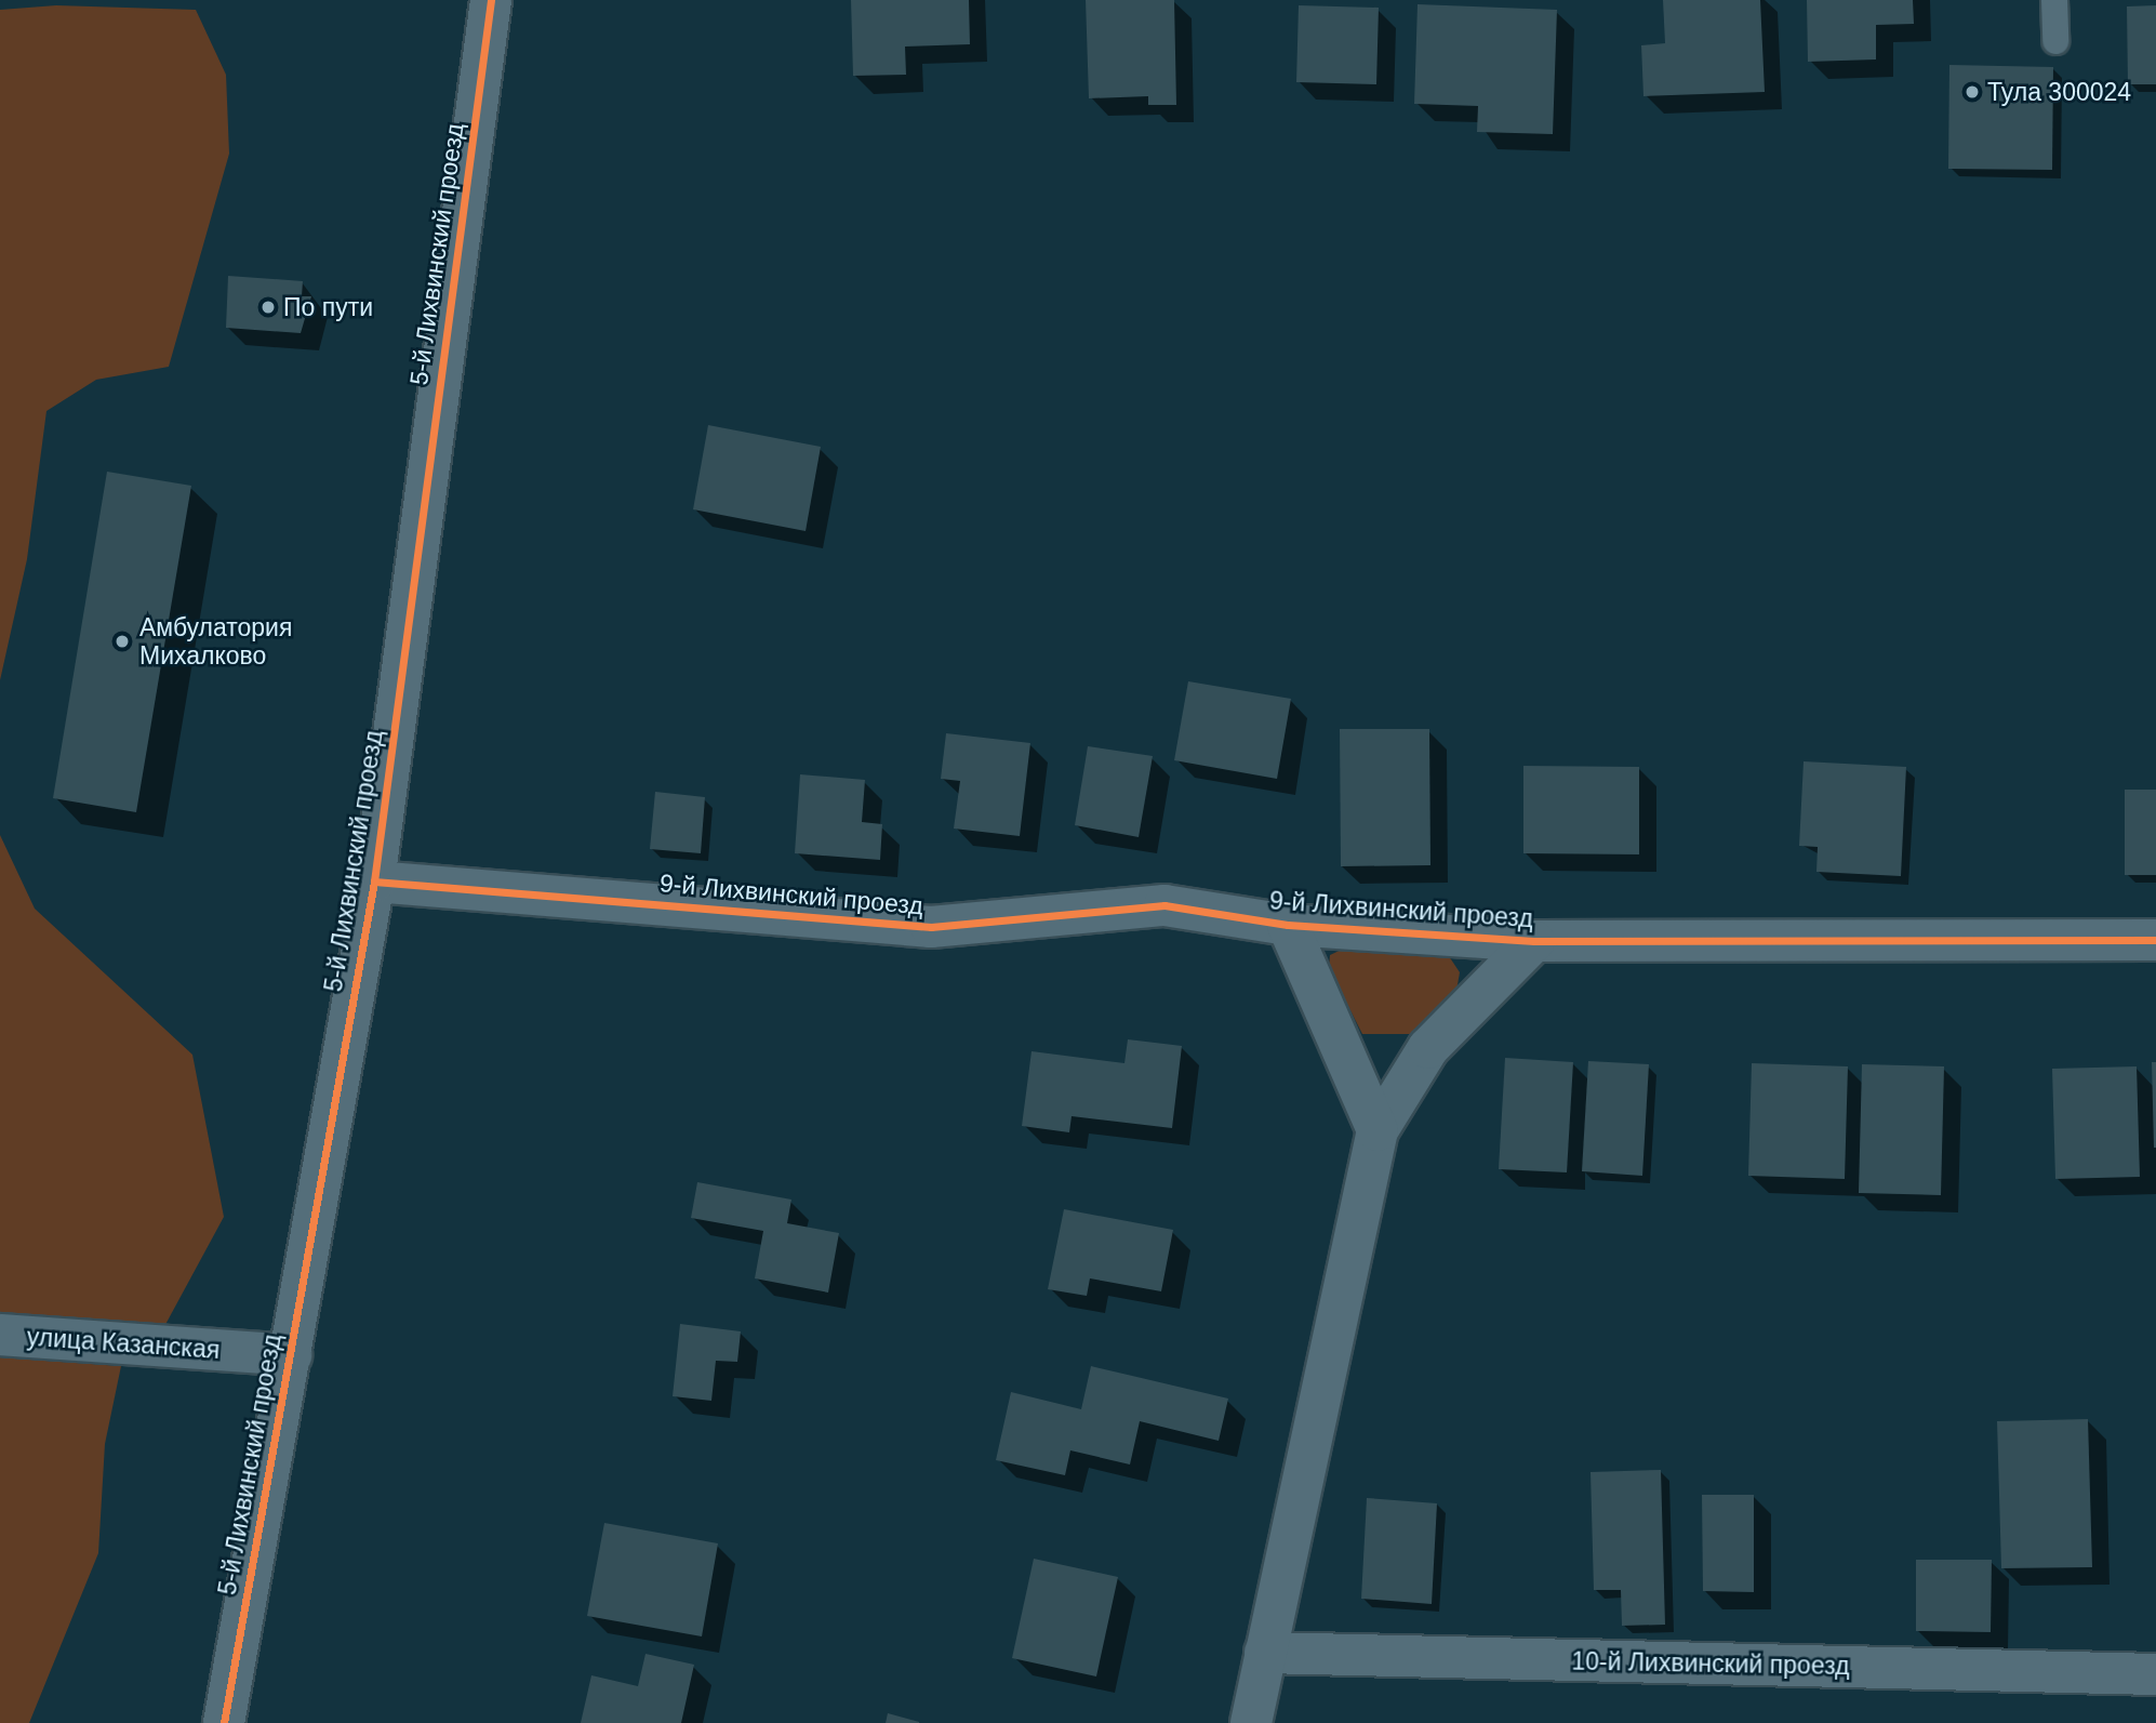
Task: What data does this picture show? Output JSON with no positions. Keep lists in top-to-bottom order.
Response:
{
  "streets": {
    "street": [
      "5-й Лихвинский проезд",
      "9-й Лихвинский проезд",
      "улица Казанская",
      "10-й Лихвинский проезд"
    ]
  },
  "crossings": [
    ["5-й Лихвинский проезд", "9-й Лихвинский проезд"],
    ["5-й Лихвинский проезд", "улица Казанская"]
  ],
  "places": ["Тула 300024", "По пути", "Амбулатория Михалково"]
}
